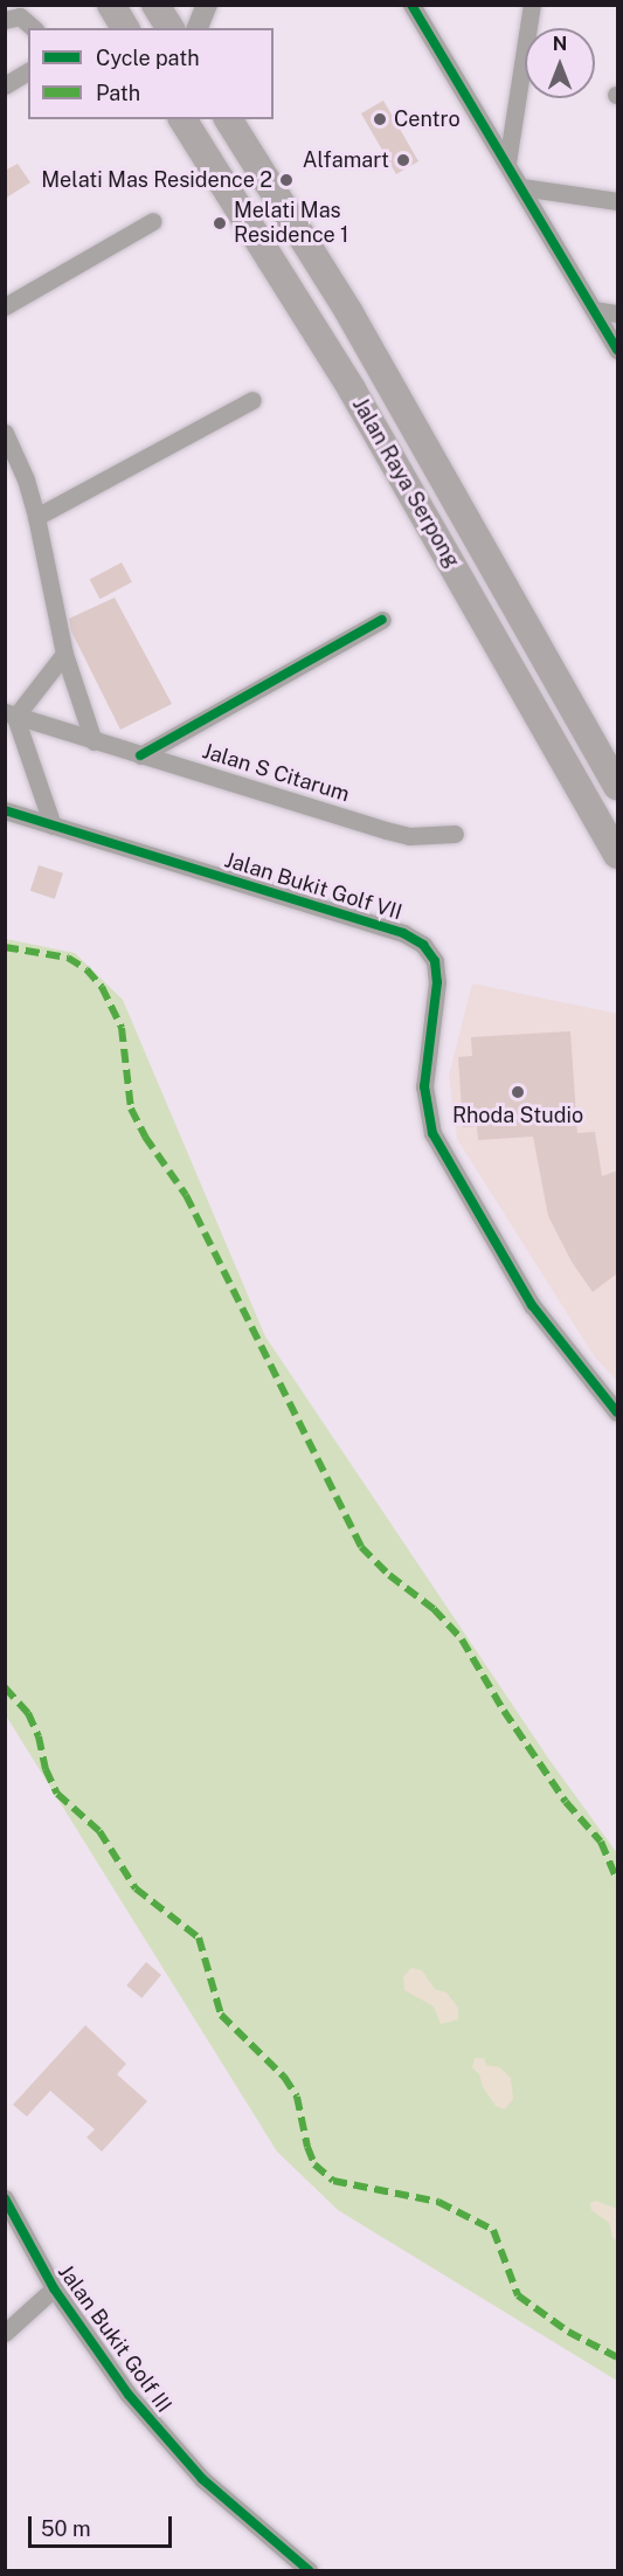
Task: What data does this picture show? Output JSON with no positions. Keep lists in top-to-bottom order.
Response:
{
  "streets": {
    "main road": ["Jalan Raya Serpong"],
    "street": ["Jalan S Citarum", "Jalan Bukit Golf VII", "Jalan Bukit Golf III"]
  },
  "places": [
    "Centro",
    "Alfamart",
    "Melati Mas Residence 2",
    "Melati Mas Residence 1",
    "Rhoda Studio"
  ],
  "legend": ["Cycle path", "Path"],
  "scale_bar": "50 m",
  "north": "top"
}
